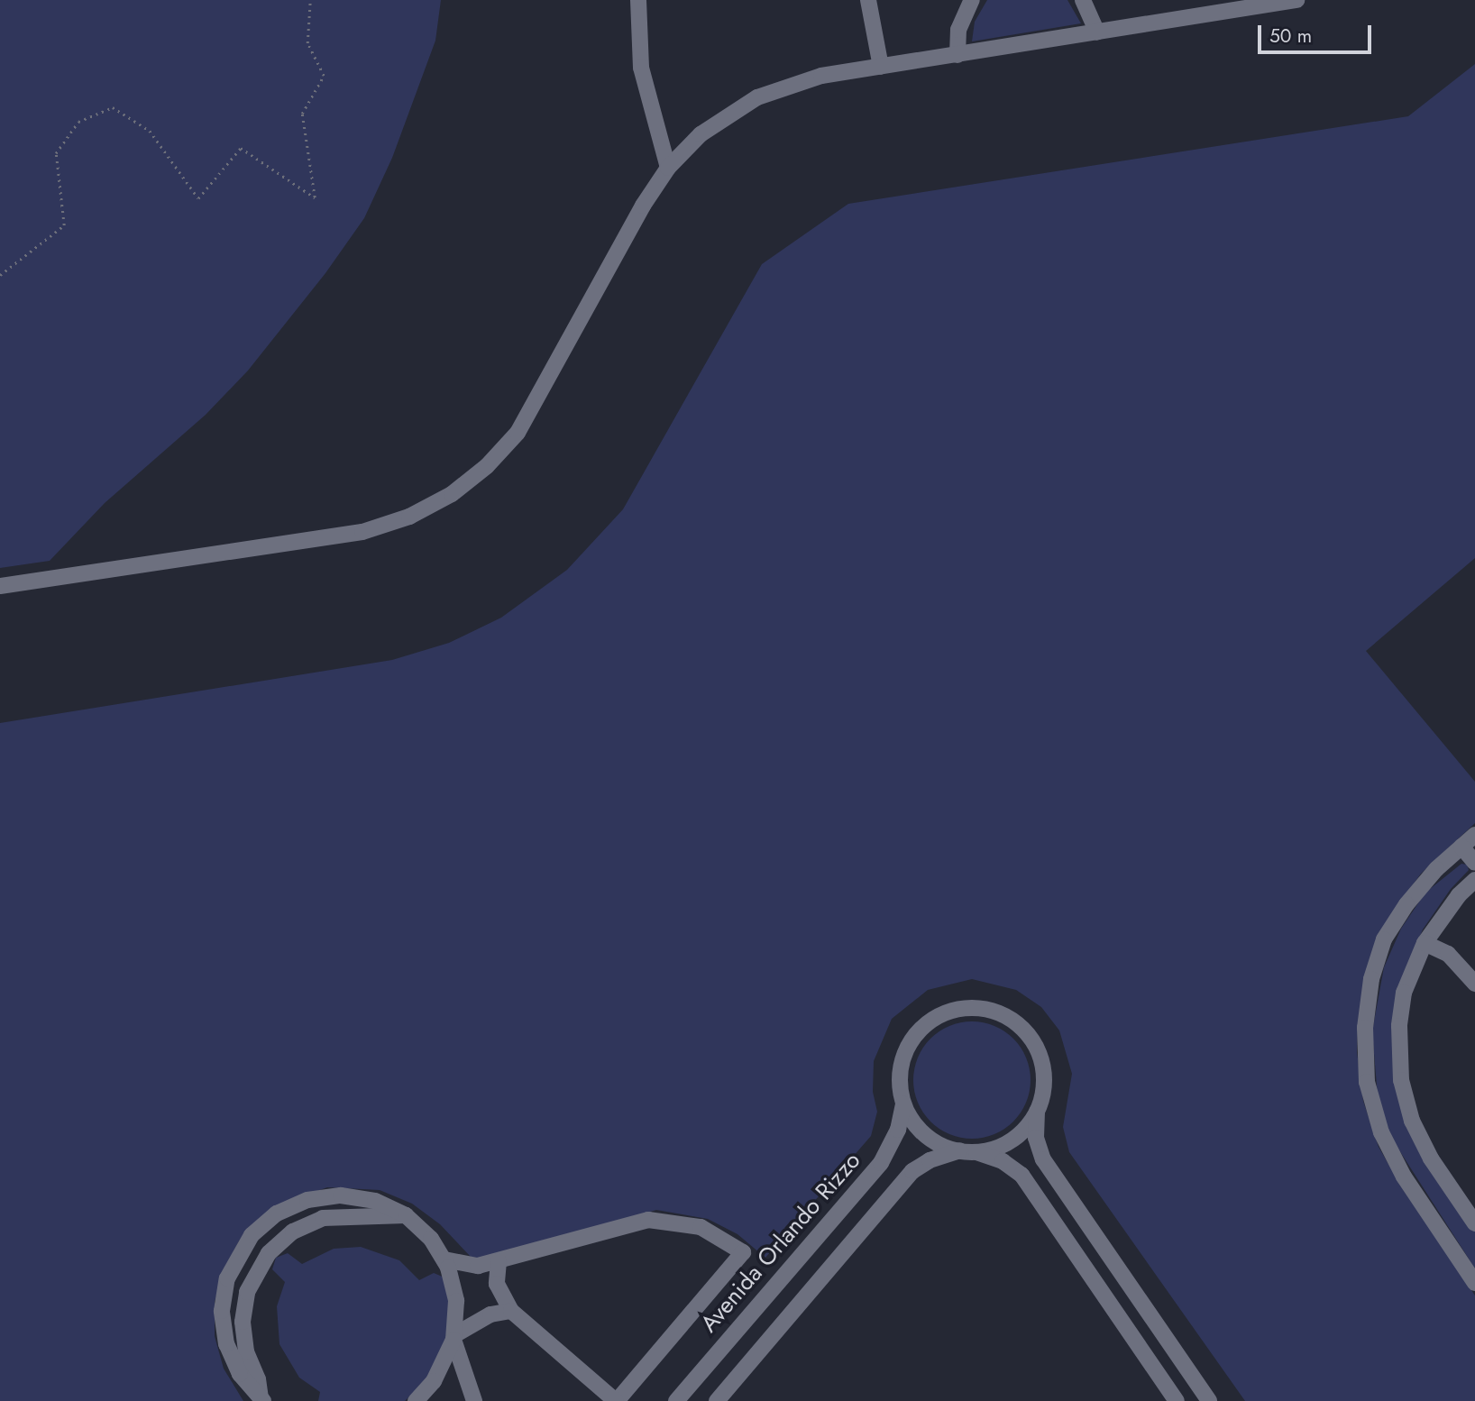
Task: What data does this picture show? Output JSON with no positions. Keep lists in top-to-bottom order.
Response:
{
  "streets": {
    "street": ["Avenida Orlando Rizzo"]
  },
  "scale_bar": "50 m"
}
